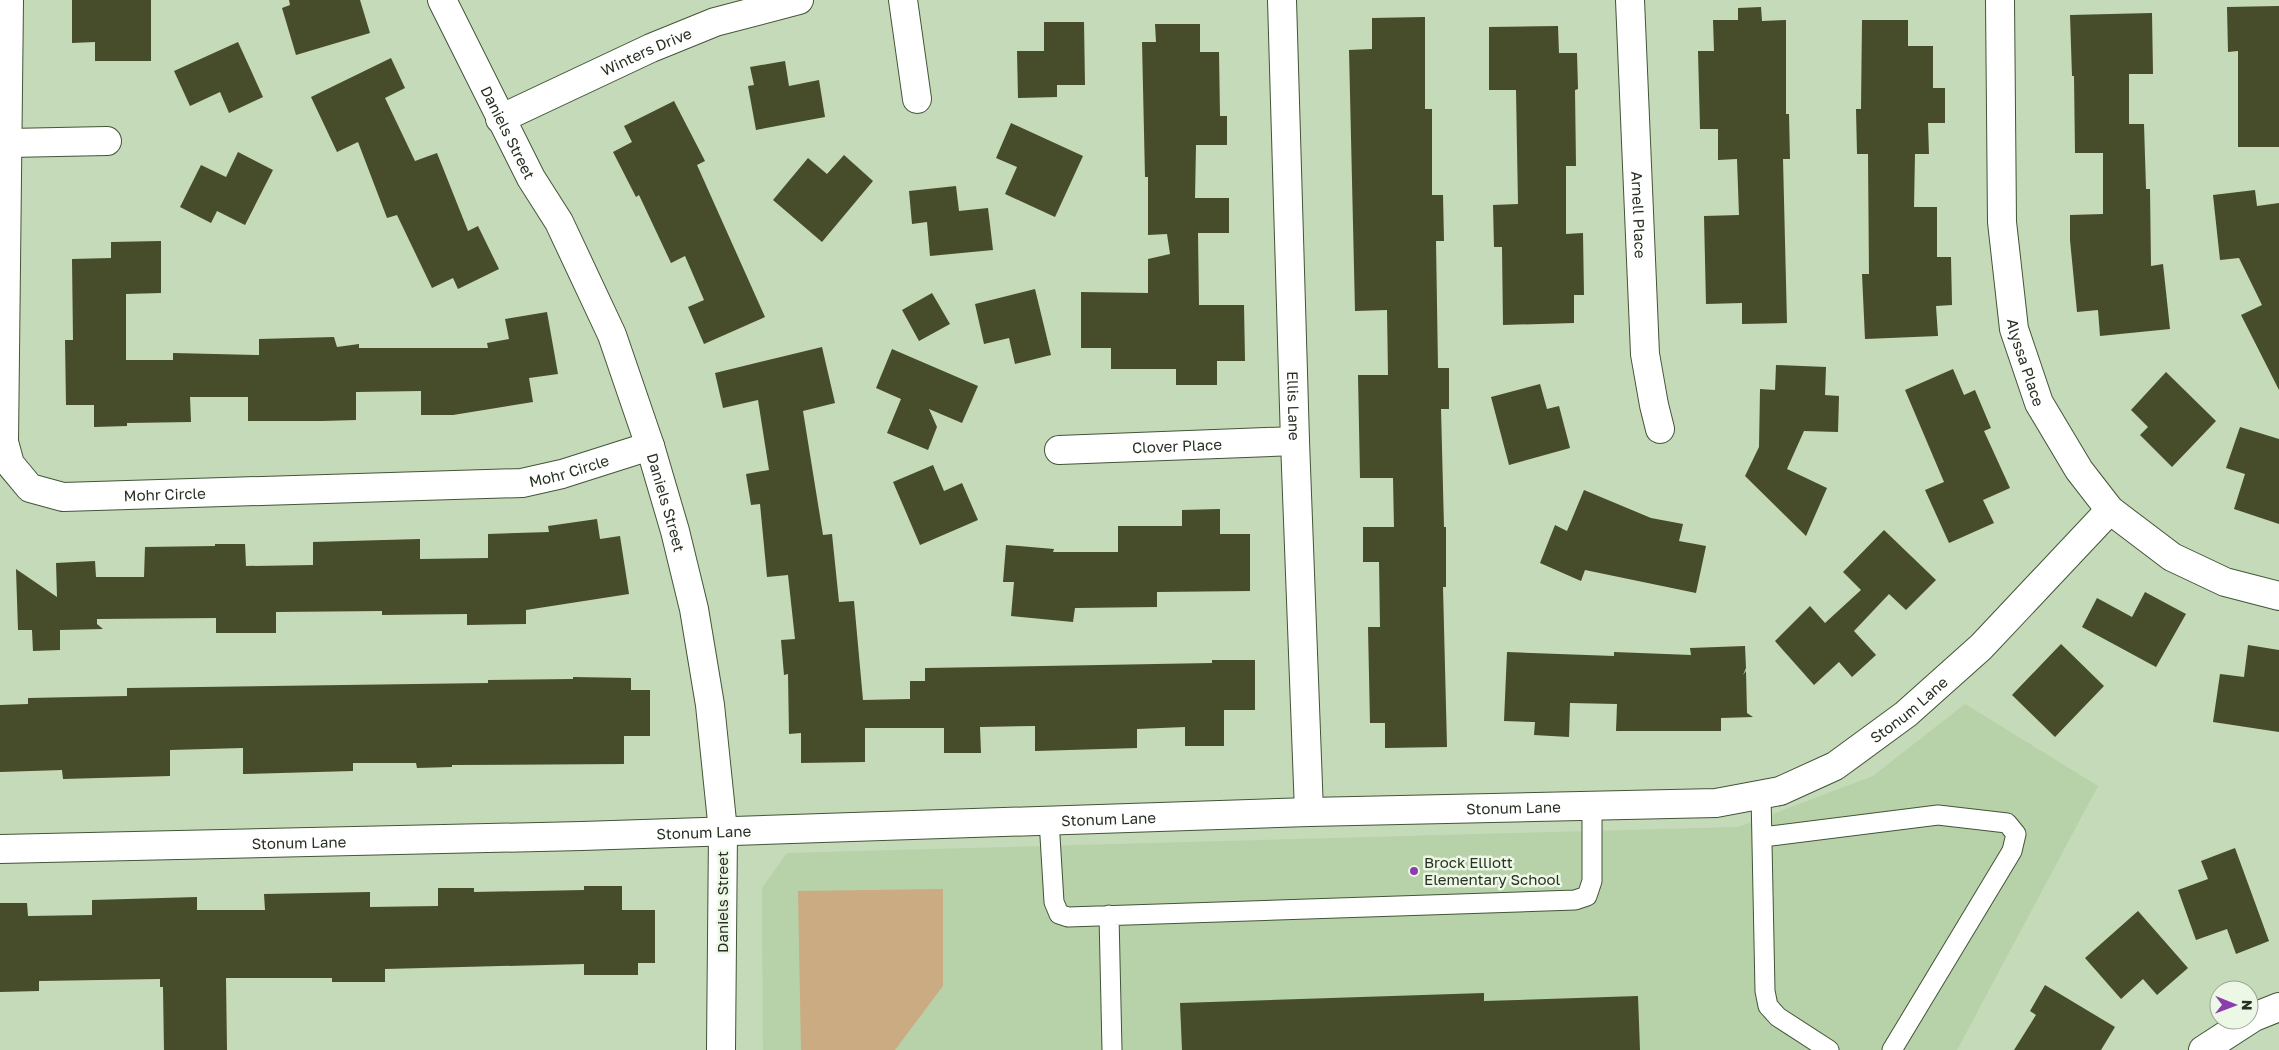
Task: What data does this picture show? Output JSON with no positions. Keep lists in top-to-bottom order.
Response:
{
  "streets": {
    "street": [
      "Winters Drive",
      "Daniels Street",
      "Arnell Place",
      "Alyssa Place",
      "Ellis Lane",
      "Clover Place",
      "Mohr Circle",
      "Stonum Lane"
    ]
  },
  "crossings": [
    ["Winters Drive", "Daniels Street"],
    ["Daniels Street", "Mohr Circle"],
    ["Daniels Street", "Stonum Lane"],
    ["Alyssa Place", "Stonum Lane"],
    ["Ellis Lane", "Clover Place"],
    ["Ellis Lane", "Stonum Lane"]
  ],
  "places": ["Brock Elliott Elementary School"],
  "north": "right"
}
